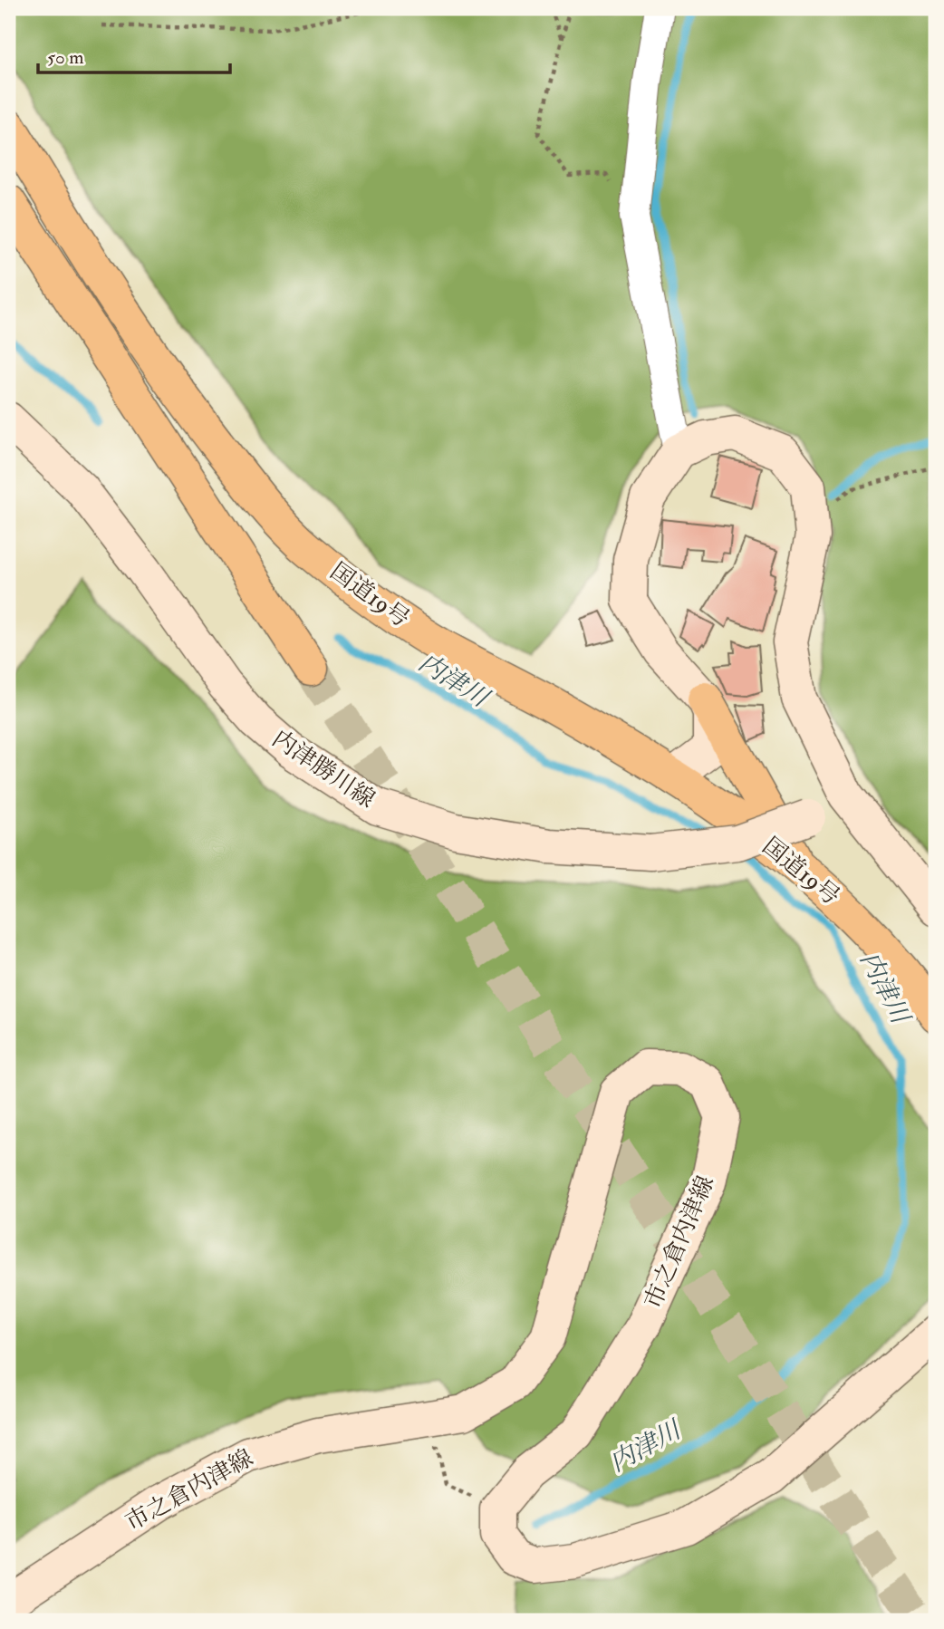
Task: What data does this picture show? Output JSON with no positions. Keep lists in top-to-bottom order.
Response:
{
  "streets": {
    "highway": ["国道19号"],
    "main road": ["内津勝川線", "市之倉内津線"]
  },
  "water": ["内津川"],
  "scale_bar": "50 m"
}
